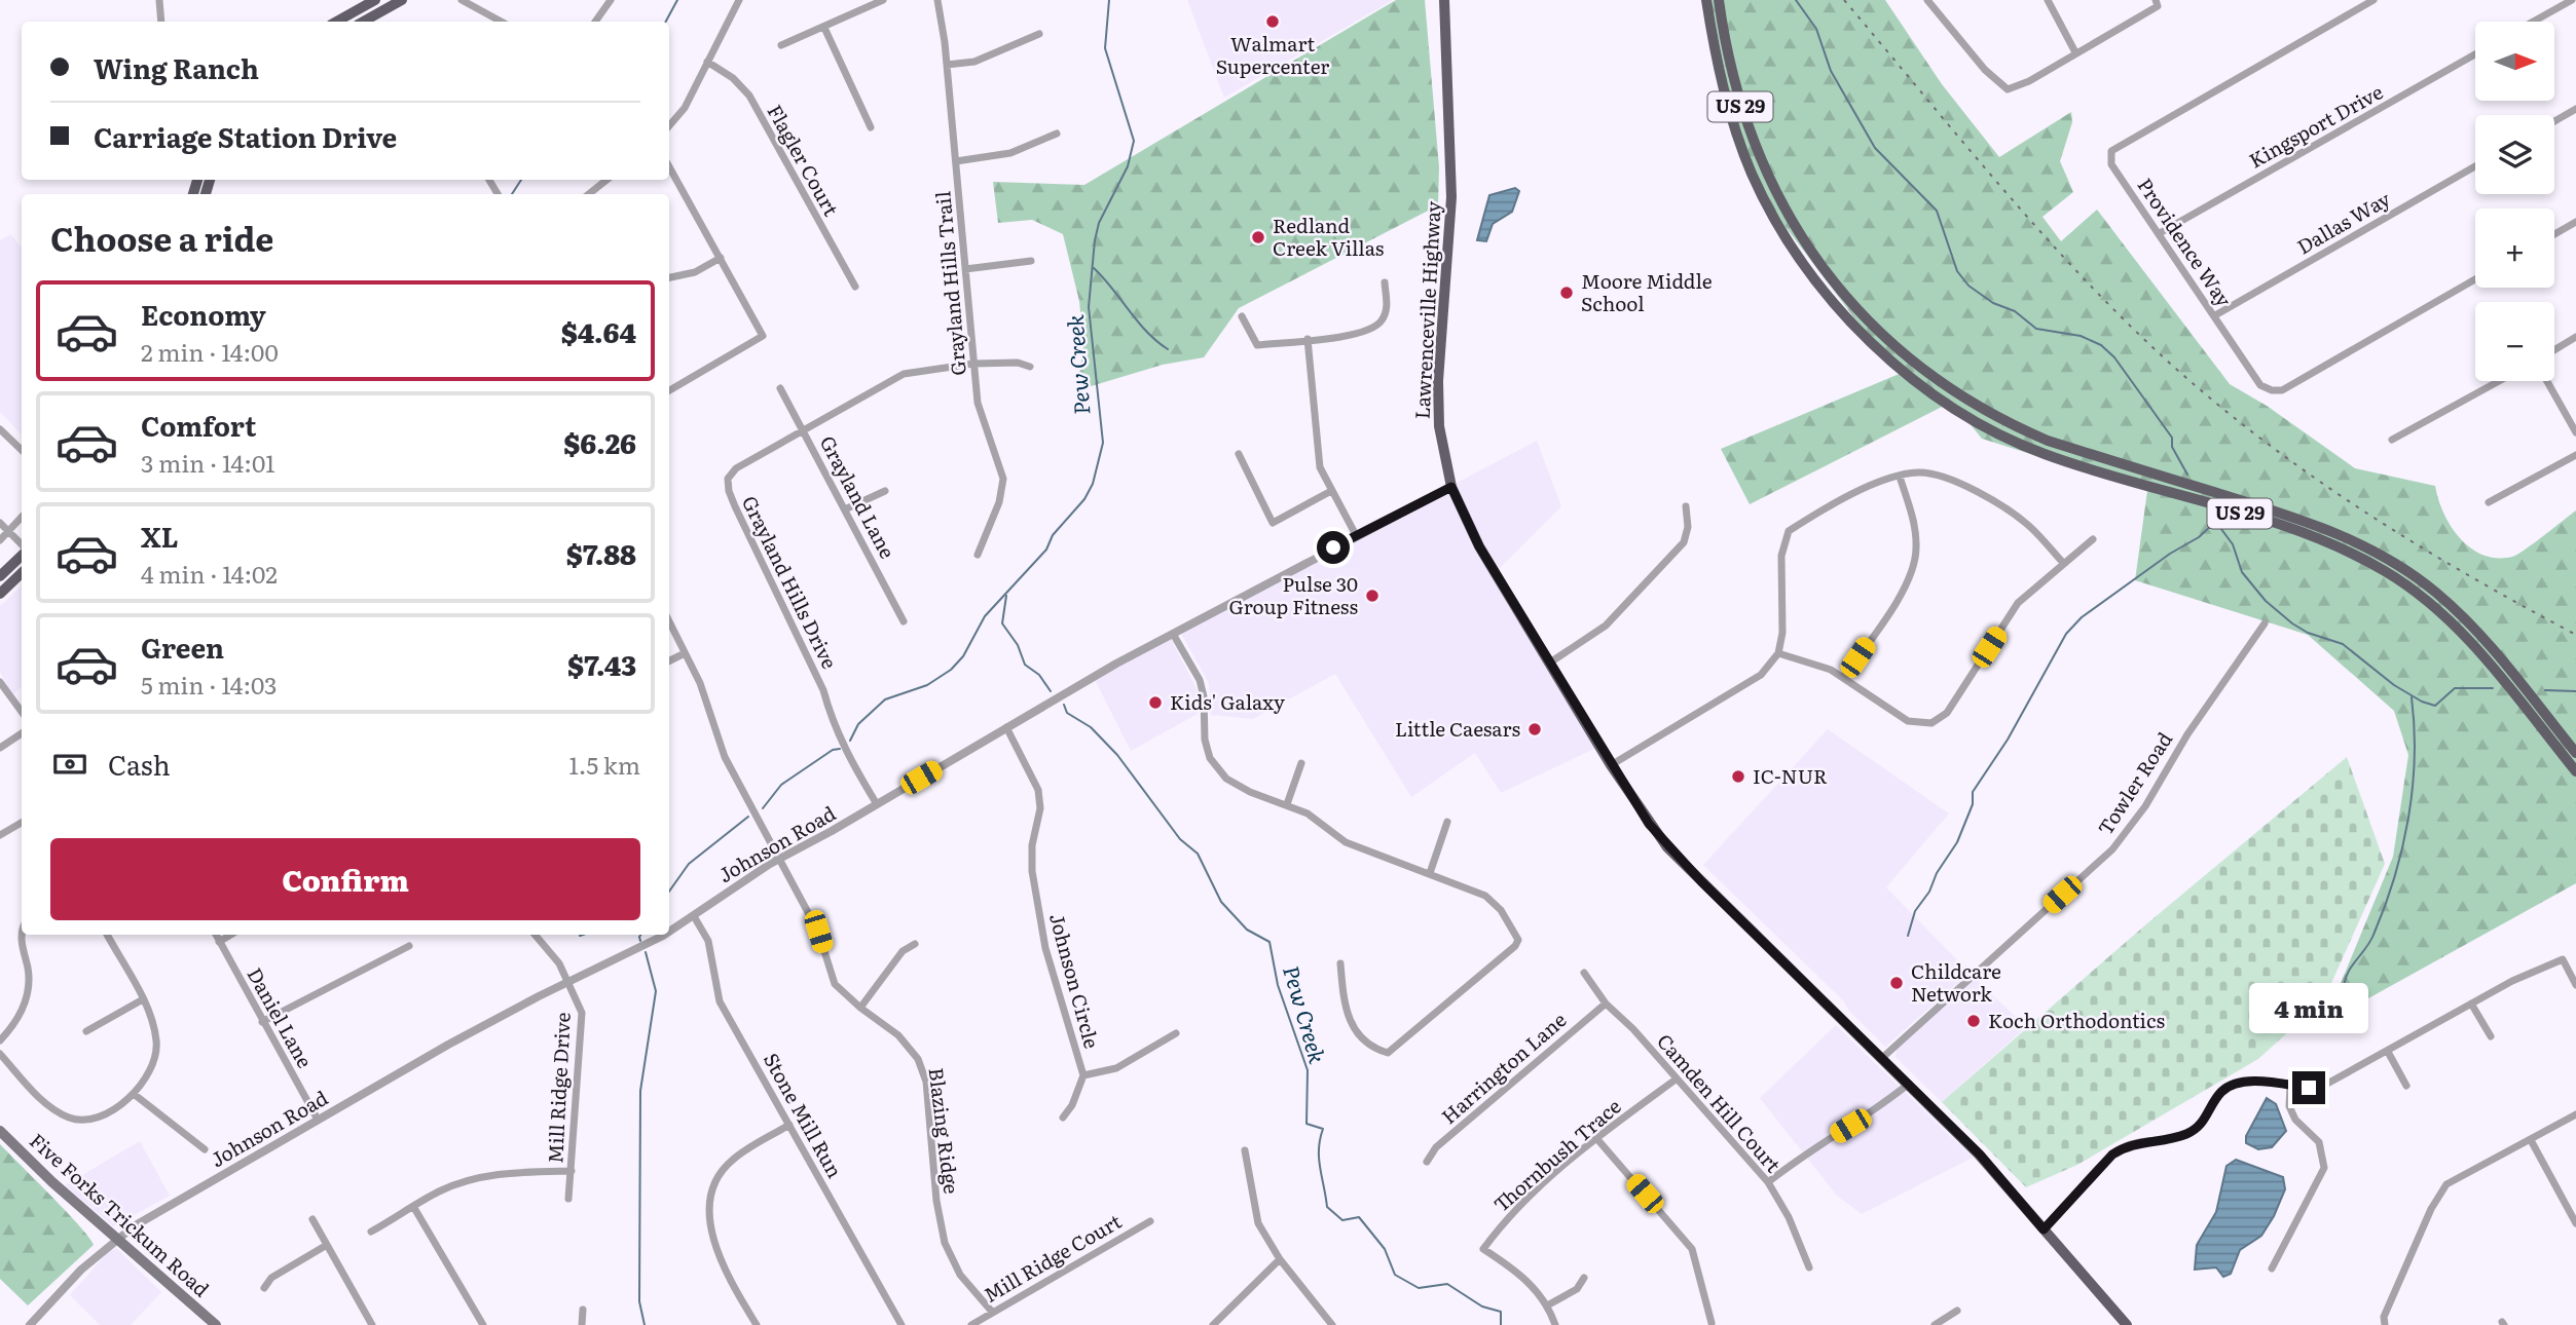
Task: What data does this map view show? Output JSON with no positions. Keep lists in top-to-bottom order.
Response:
{
  "streets": {
    "main road": ["US 29", "Lawrenceville Highway", "Five Forks Trickum Road"],
    "street": [
      "Kingsport Drive",
      "Flagler Court",
      "Dallas Way",
      "Providence Way",
      "Grayland Hills Trail",
      "Grayland Lane",
      "Grayland Hills Drive",
      "Towler Road",
      "Johnson Road",
      "Johnson Circle",
      "Daniel Lane",
      "Harrington Lane",
      "Mill Ridge Drive",
      "Camden Hill Court",
      "Stone Mill Run",
      "Blazing Ridge",
      "Thornbush Trace",
      "Mill Ridge Court"
    ]
  },
  "crossings": [
    ["Kingsport Drive", "Providence Way"],
    ["Dallas Way", "Providence Way"],
    ["Grayland Hills Trail", "Grayland Hills Drive"],
    ["Lawrenceville Highway", "Towler Road"],
    ["Lawrenceville Highway", "Johnson Road"],
    ["Grayland Lane", "Grayland Hills Drive"],
    ["Grayland Hills Drive", "Johnson Road"],
    ["Johnson Road", "Johnson Circle"],
    ["Johnson Road", "Daniel Lane"],
    ["Johnson Road", "Mill Ridge Drive"],
    ["Johnson Road", "Stone Mill Run"],
    ["Johnson Road", "Blazing Ridge"],
    ["Johnson Road", "Five Forks Trickum Road"],
    ["Harrington Lane", "Camden Hill Court"],
    ["Camden Hill Court", "Thornbush Trace"],
    ["Blazing Ridge", "Mill Ridge Court"]
  ],
  "water": ["Pew Creek"],
  "places": [
    "Walmart Supercenter",
    "Redland Creek Villas",
    "Moore Middle School",
    "Pulse 30 Group Fitness",
    "Kids' Galaxy",
    "Little Caesars",
    "IC-NUR",
    "Childcare Network",
    "Koch Orthodontics"
  ],
  "north": "right",
  "page": {
    "map_buttons": ["+", "−"],
    "banner": ["Wing Ranch", "Carriage Station Drive"],
    "heading": "Choose a ride",
    "list": [
      {
        "name": "Economy",
        "note": "2 min · 14:00",
        "value": "$4.64"
      },
      {
        "name": "Comfort",
        "note": "3 min · 14:01",
        "value": "$6.26"
      },
      {
        "name": "XL",
        "note": "4 min · 14:02",
        "value": "$7.88"
      },
      {
        "name": "Green",
        "note": "5 min · 14:03",
        "value": "$7.43"
      }
    ],
    "pay": ["Cash", "1.5 km"],
    "buttons": "Confirm",
    "bubble": "4 min"
  }
}
